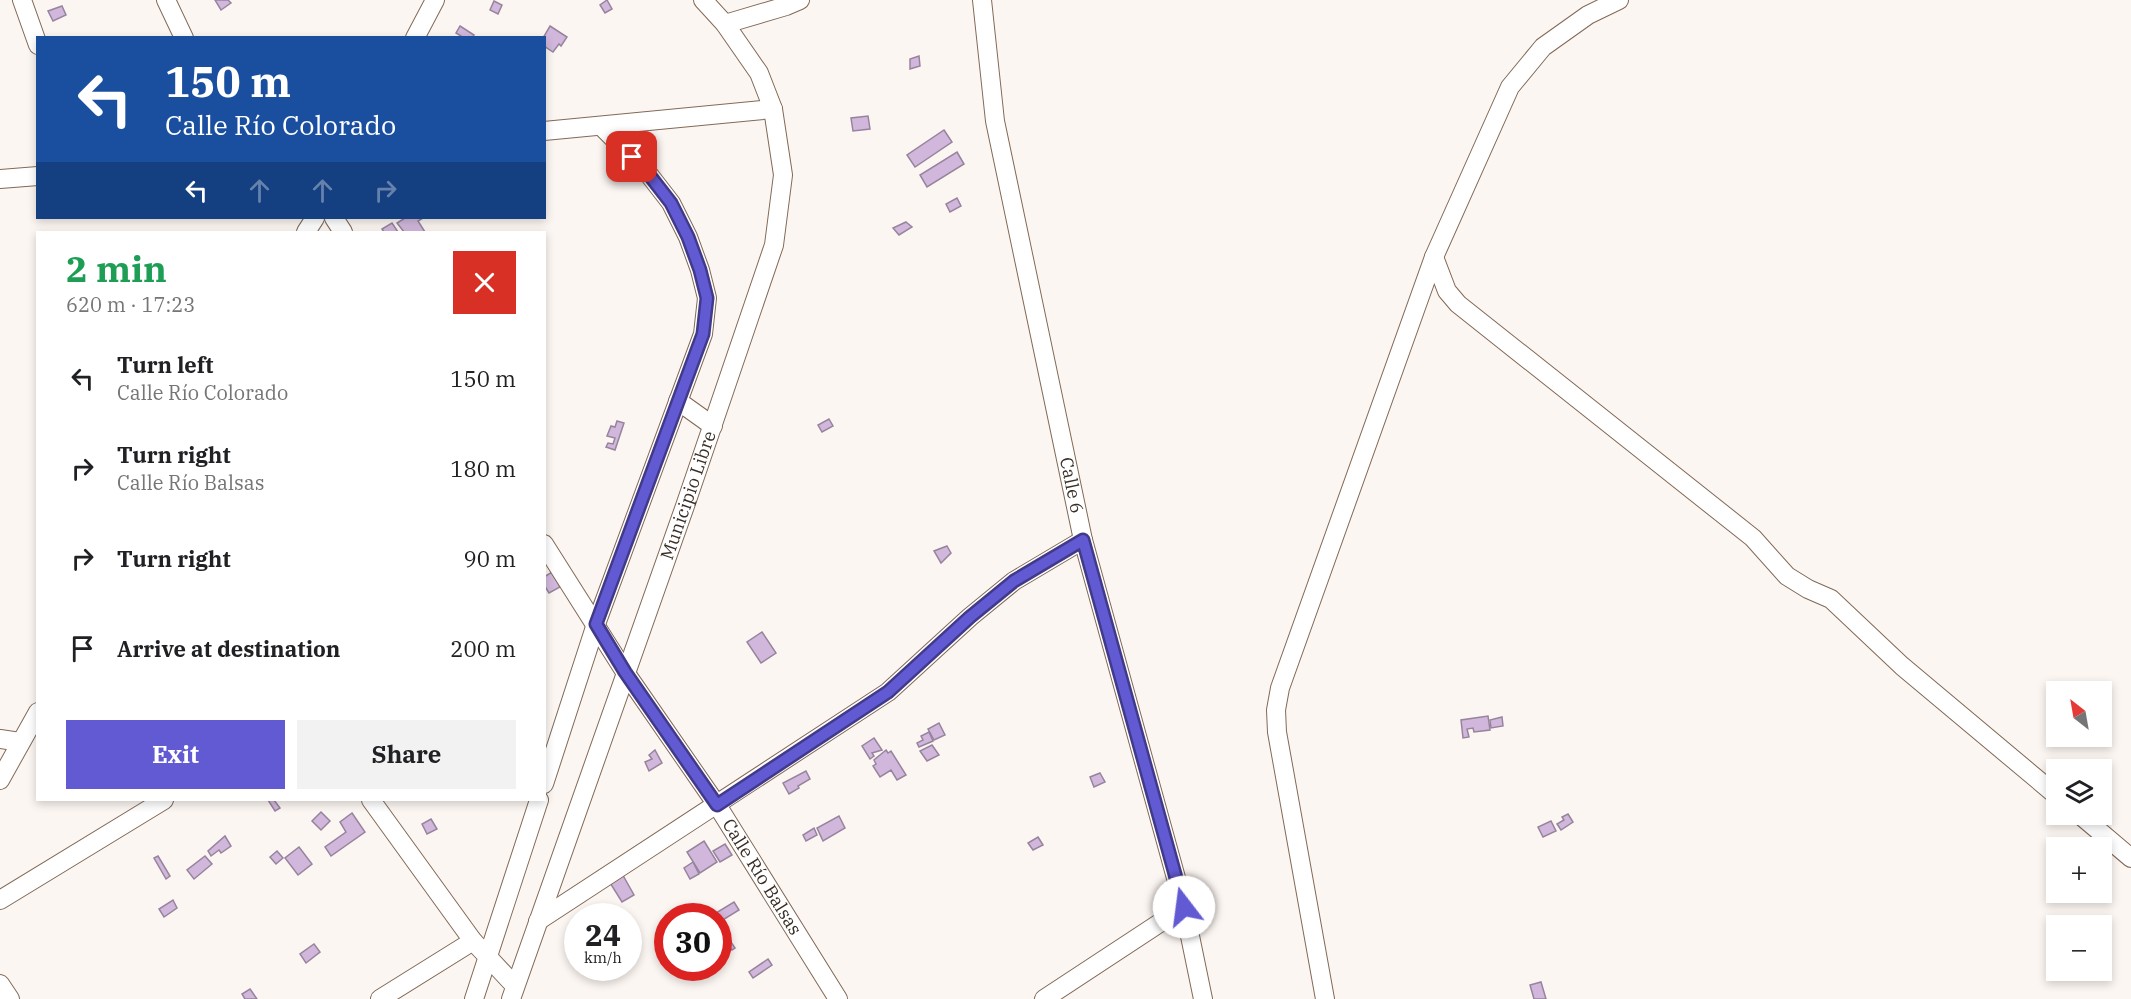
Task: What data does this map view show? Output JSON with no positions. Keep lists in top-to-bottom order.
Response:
{
  "streets": {
    "street": ["Calle 6", "Municipio Libre", "Calle Río Balsas"]
  },
  "crossings": [
    ["Municipio Libre", "Calle Río Balsas"]
  ],
  "north": "top left",
  "page": {
    "turn": ["150 m", "Calle Río Colorado"],
    "heading": ["2 min", "620 m · 17:23"],
    "list": [
      {
        "name": "Turn left",
        "note": "Calle Río Colorado",
        "value": "150 m"
      },
      {
        "name": "Turn right",
        "note": "Calle Río Balsas",
        "value": "180 m"
      },
      {
        "name": "Turn right",
        "value": "90 m"
      },
      {
        "name": "Arrive at destination",
        "value": "200 m"
      }
    ],
    "map_buttons": ["+", "−"],
    "buttons": ["Exit", "Share"],
    "speed": "24 km/h",
    "limit": "30"
  }
}
